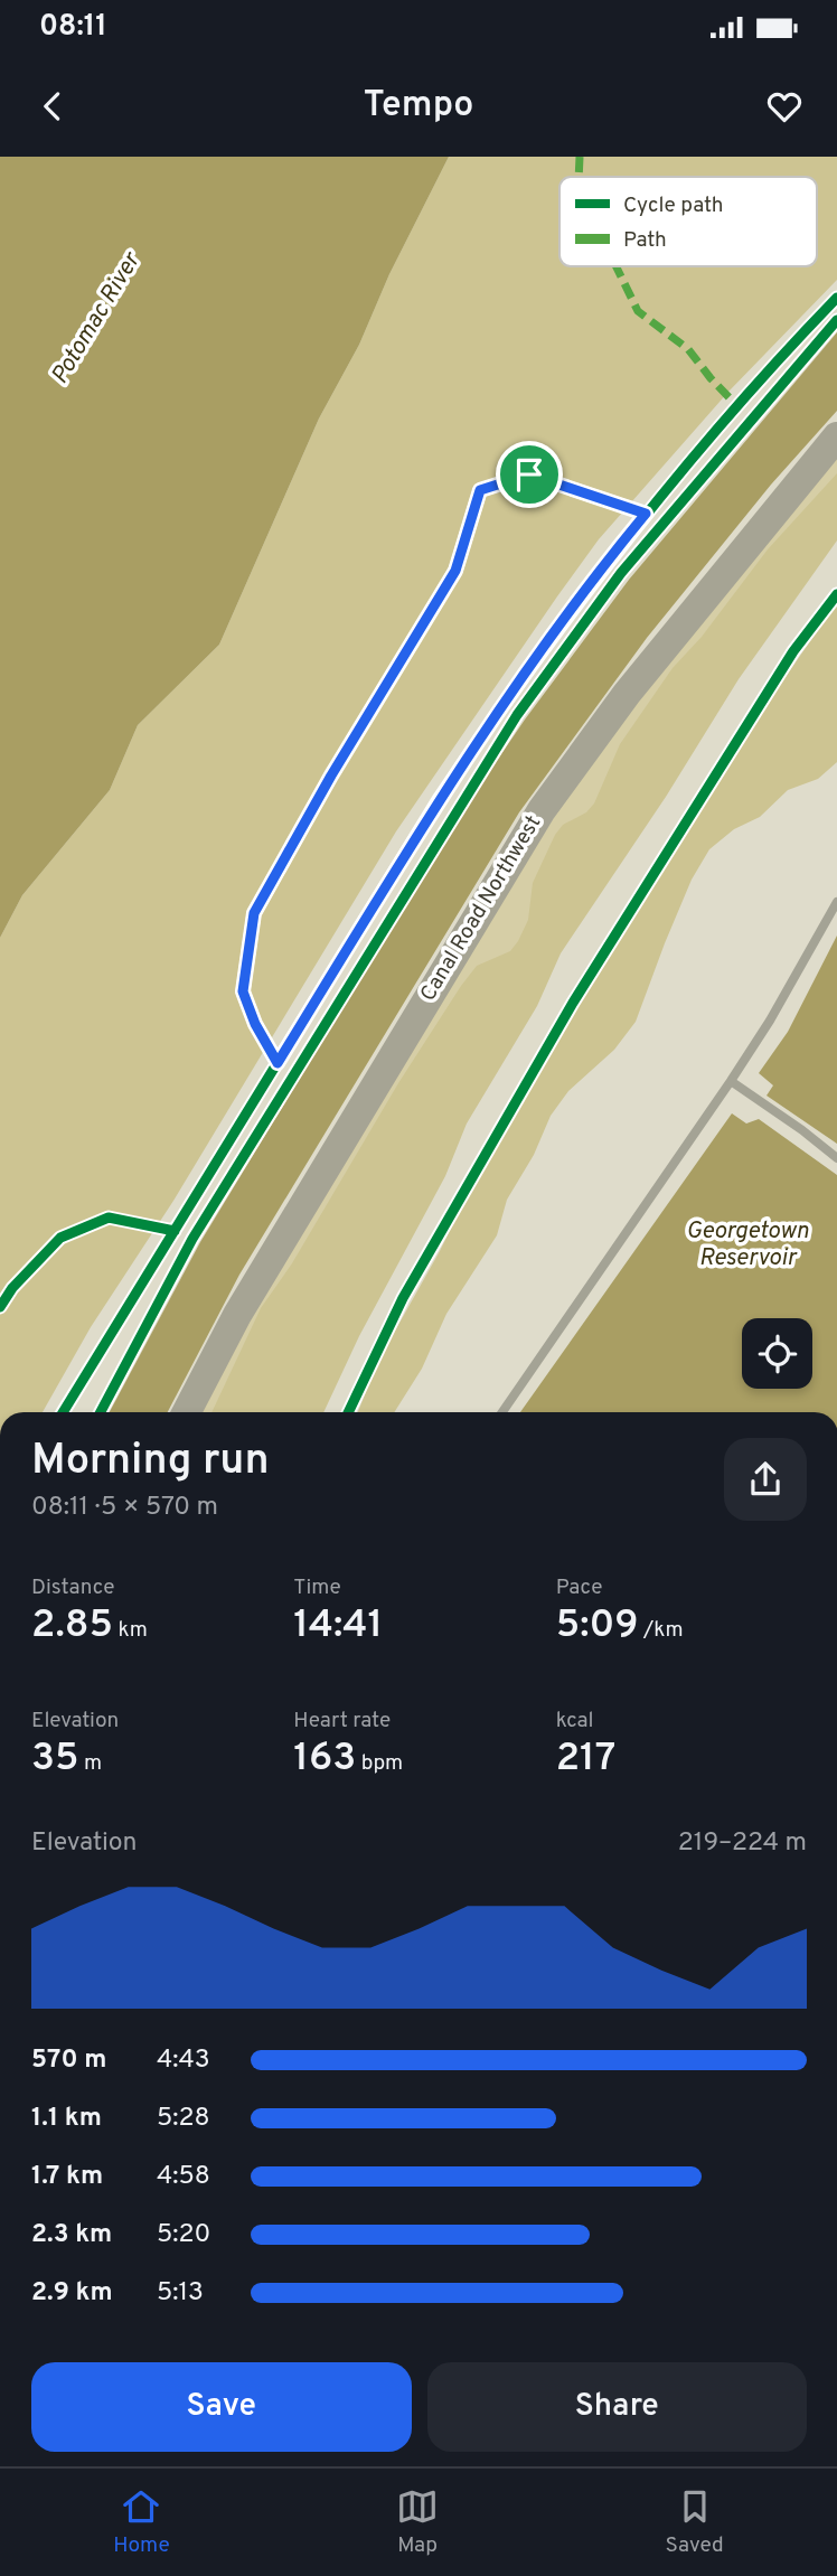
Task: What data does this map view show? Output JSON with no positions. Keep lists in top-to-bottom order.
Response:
{
  "streets": {
    "highway": ["Canal Road Northwest"]
  },
  "water": ["Potomac River", "Georgetown Reservoir"],
  "legend": ["Cycle path", "Path"],
  "page": {
    "status": "08:11",
    "header": "Tempo",
    "heading": ["Morning run", "08:11 · 5 × 570 m"],
    "stats": [
      ["Distance", "2.85 km"],
      ["Time", "14:41"],
      ["Pace", "5:09 /km"],
      ["Elevation", "35 m"],
      ["Heart rate", "163 bpm"],
      ["kcal", "217"]
    ],
    "chart": ["Elevation", "219–224 m"],
    "list": [
      {
        "name": "570 m",
        "note": "4:43"
      },
      {
        "name": "1.1 km",
        "note": "5:28"
      },
      {
        "name": "1.7 km",
        "note": "4:58"
      },
      {
        "name": "2.3 km",
        "note": "5:20"
      },
      {
        "name": "2.9 km",
        "note": "5:13"
      }
    ],
    "buttons": ["Save", "Share"],
    "tabs": ["Home", "Map", "Saved"]
  }
}
